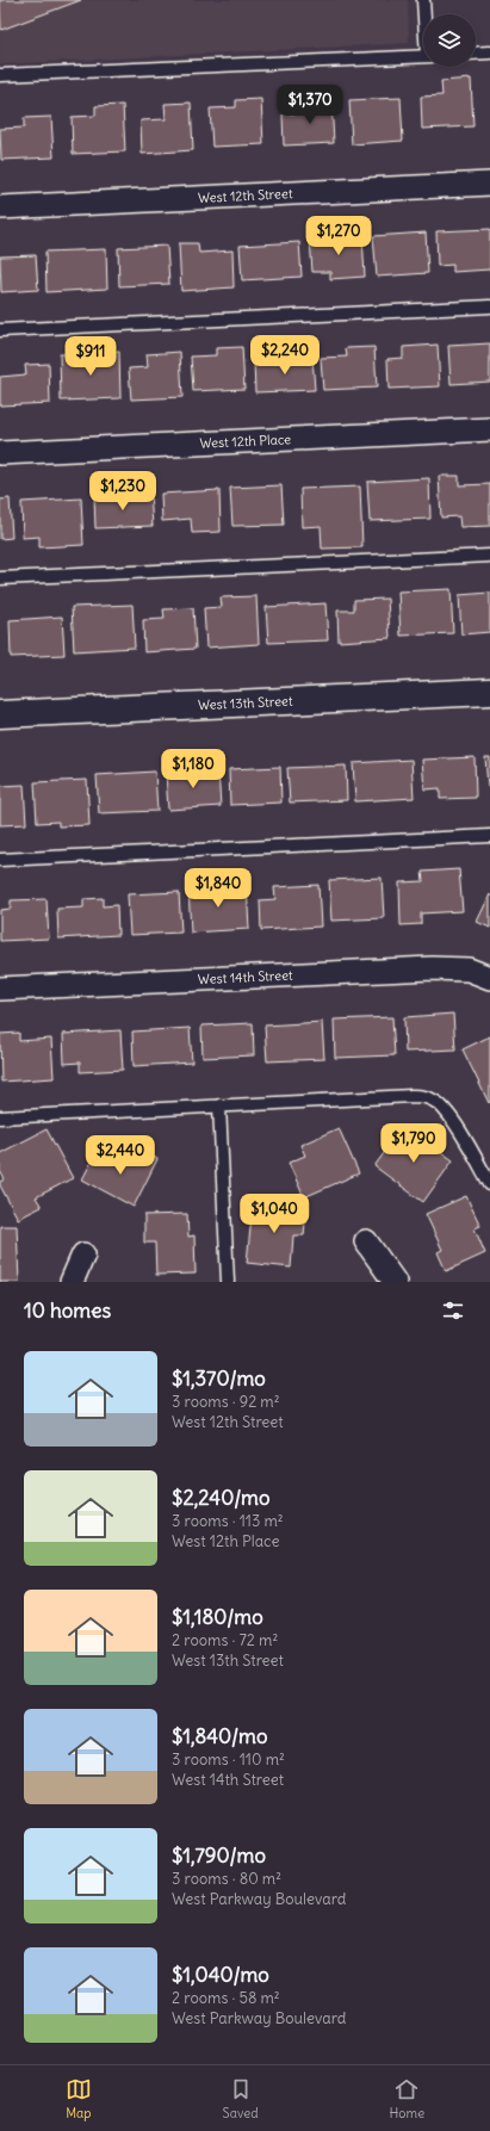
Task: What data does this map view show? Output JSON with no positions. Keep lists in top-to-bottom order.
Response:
{
  "streets": {
    "street": [
      "West 12th Street",
      "West 12th Place",
      "West 13th Street",
      "West 14th Street"
    ]
  },
  "page": {
    "price": [
      "$1,370",
      "$1,270",
      "$2,240",
      "$911",
      "$1,230",
      "$1,180",
      "$1,840",
      "$1,790",
      "$2,440",
      "$1,040"
    ],
    "heading": "10 homes",
    "list": [
      {
        "name": "$1,370/mo",
        "note": "3 rooms · 92 m² · West 12th Street"
      },
      {
        "name": "$2,240/mo",
        "note": "3 rooms · 113 m² · West 12th Place"
      },
      {
        "name": "$1,180/mo",
        "note": "2 rooms · 72 m² · West 13th Street"
      },
      {
        "name": "$1,840/mo",
        "note": "3 rooms · 110 m² · West 14th Street"
      },
      {
        "name": "$1,790/mo",
        "note": "3 rooms · 80 m² · West Parkway Boulevard"
      },
      {
        "name": "$1,040/mo",
        "note": "2 rooms · 58 m² · West Parkway Boulevard"
      }
    ],
    "tabs": ["Map", "Saved", "Home"]
  }
}
